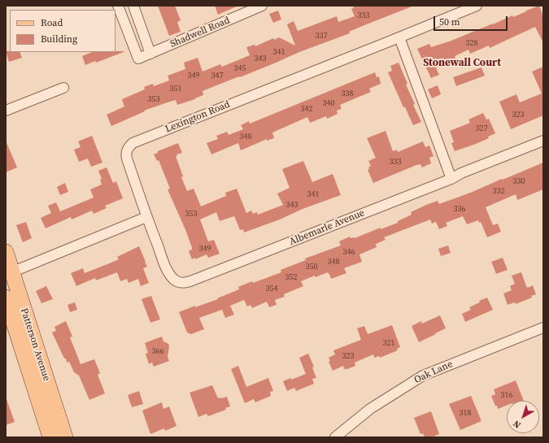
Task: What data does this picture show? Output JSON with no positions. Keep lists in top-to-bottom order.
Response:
{
  "streets": {
    "main road": ["Patterson Avenue"],
    "street": [
      "Shadwell Road",
      "Lexington Road",
      "Albemarle Avenue",
      "Oak Lane"
    ]
  },
  "crossings": [
    ["Lexington Road", "Albemarle Avenue"]
  ],
  "districts": ["Stonewall Court"],
  "house_numbers": [
    "333",
    "337",
    "328",
    "341",
    "343",
    "345",
    "349",
    "347",
    "351",
    "338",
    "353",
    "340",
    "342",
    "323",
    "327",
    "348",
    "333",
    "330",
    "332",
    "341",
    "343",
    "336",
    "353",
    "349",
    "346",
    "348",
    "350",
    "352",
    "354",
    "321",
    "366",
    "323",
    "316",
    "318"
  ],
  "legend": ["Road", "Building"],
  "scale_bar": "50 m",
  "north": "bottom left"
}
